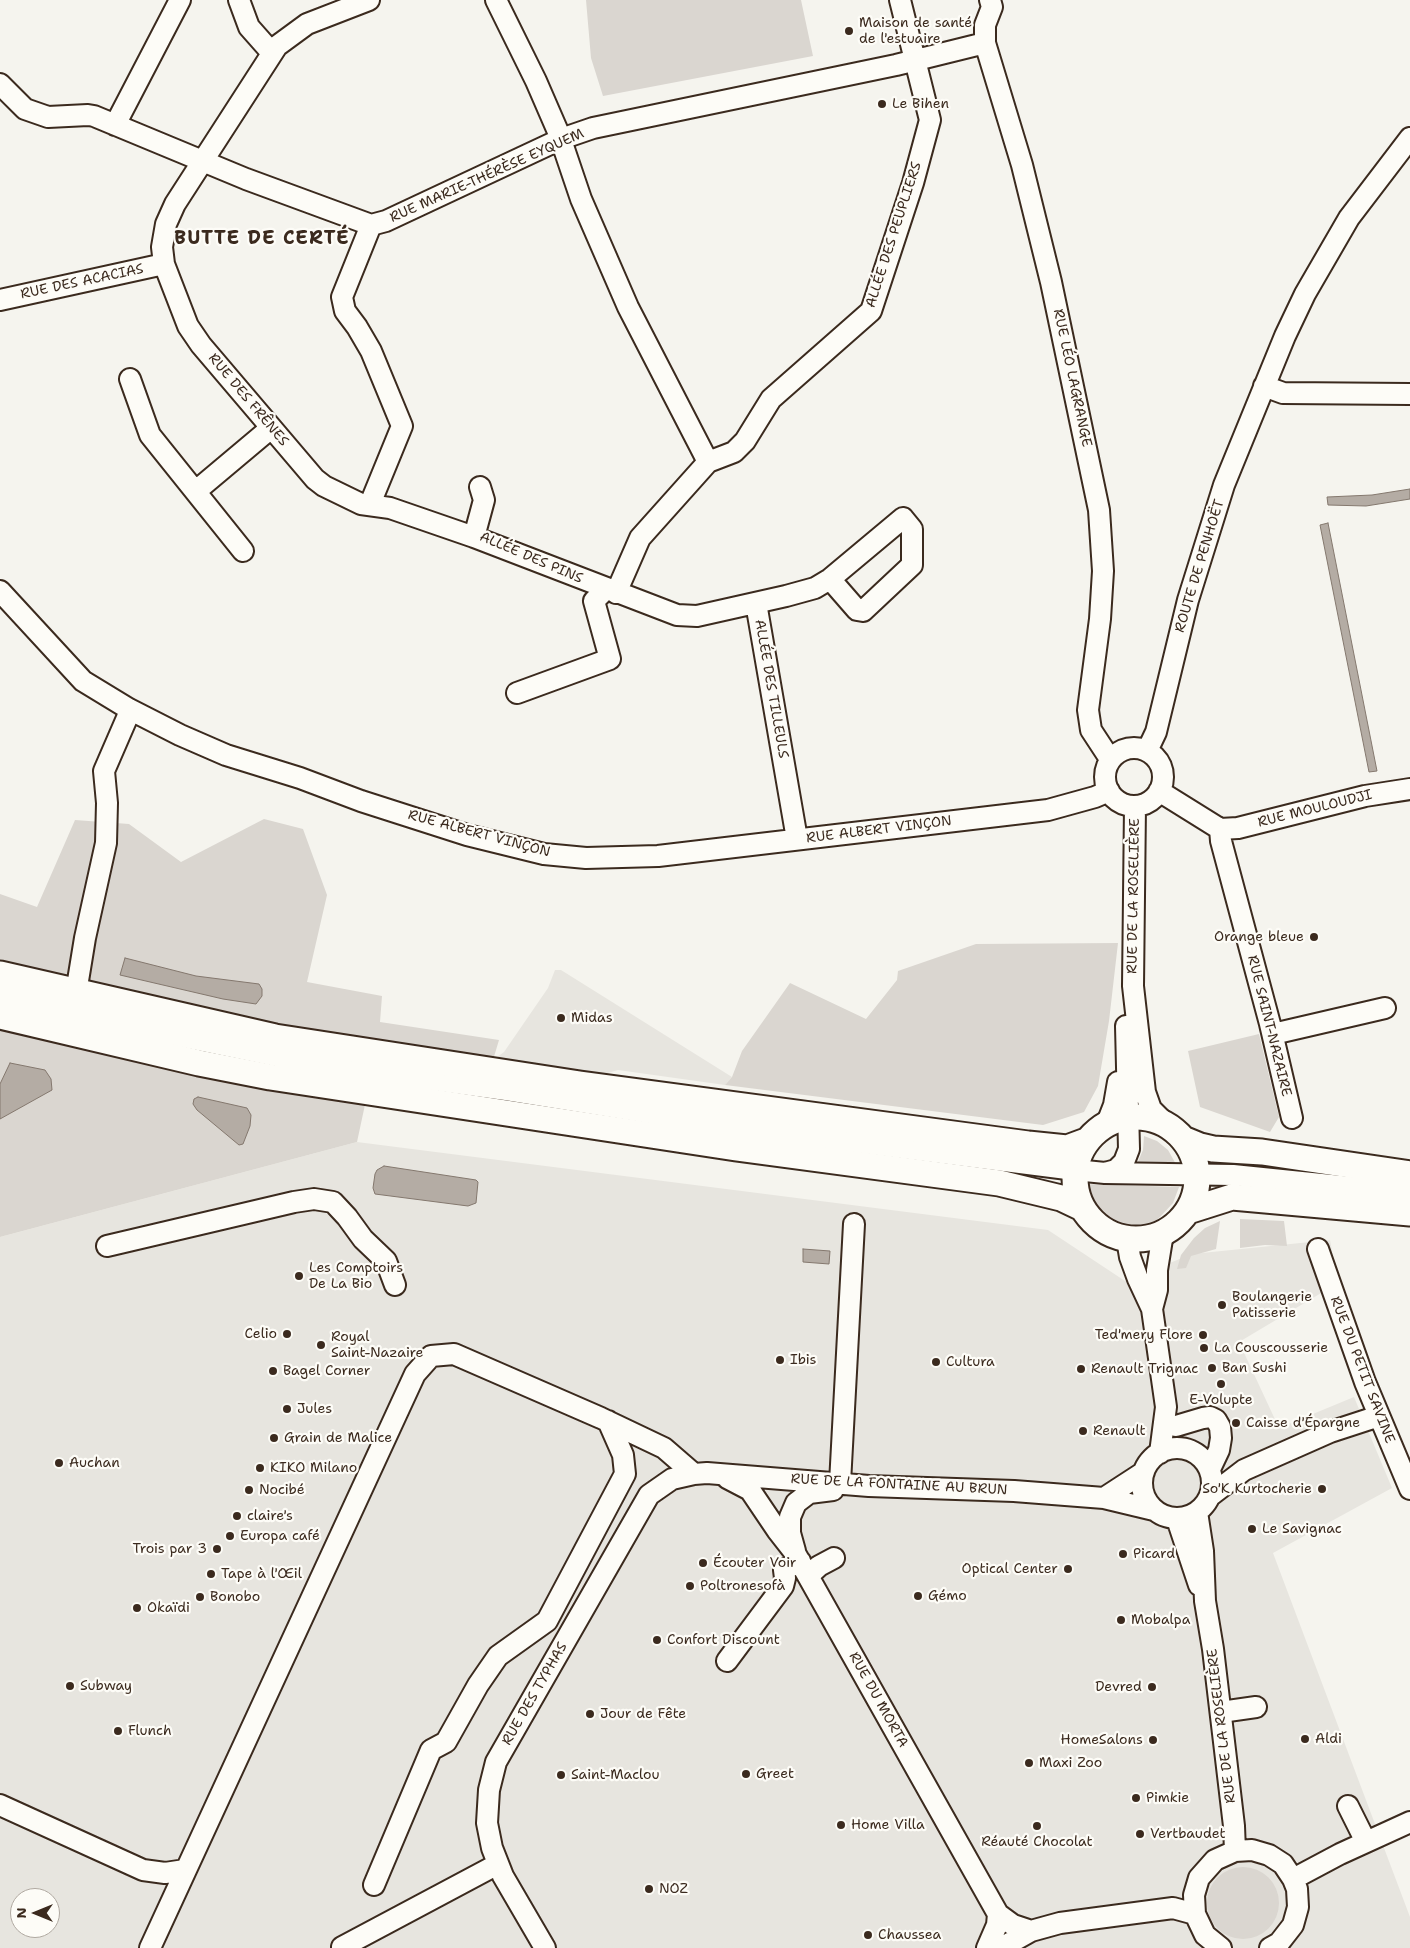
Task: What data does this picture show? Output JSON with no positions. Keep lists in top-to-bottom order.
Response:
{
  "streets": {
    "street": [
      "RUE MARIE-THÉRÈSE EYQUEM",
      "ALLÉE DES PEUPLIERS",
      "RUE DES ACACIAS",
      "RUE LÉO LAGRANGE",
      "RUE DES FRÊNES",
      "ALLÉE DES PINS",
      "ROUTE DE PENHOËT",
      "ALLÉE DES TILLEULS",
      "RUE MOULOUDJI",
      "RUE ALBERT VINÇON",
      "RUE DE LA ROSELIÈRE",
      "RUE SAINT-NAZAIRE",
      "RUE DU PETIT SAVINE",
      "RUE DE LA FONTAINE AU BRUN",
      "RUE DES TYPHAS",
      "RUE DU MORTA"
    ]
  },
  "crossings": [
    ["RUE MARIE-THÉRÈSE EYQUEM", "ALLÉE DES PEUPLIERS"],
    ["RUE MARIE-THÉRÈSE EYQUEM", "RUE LÉO LAGRANGE"],
    ["RUE MARIE-THÉRÈSE EYQUEM", "RUE DES FRÊNES"],
    ["RUE DES ACACIAS", "RUE DES FRÊNES"],
    ["RUE LÉO LAGRANGE", "ROUTE DE PENHOËT"],
    ["RUE LÉO LAGRANGE", "RUE ALBERT VINÇON"],
    ["RUE LÉO LAGRANGE", "RUE DE LA ROSELIÈRE"],
    ["RUE DES FRÊNES", "ALLÉE DES PINS"],
    ["ALLÉE DES PINS", "ALLÉE DES TILLEULS"],
    ["ROUTE DE PENHOËT", "RUE ALBERT VINÇON"],
    ["ROUTE DE PENHOËT", "RUE DE LA ROSELIÈRE"],
    ["ALLÉE DES TILLEULS", "RUE ALBERT VINÇON"],
    ["RUE MOULOUDJI", "RUE SAINT-NAZAIRE"],
    ["RUE ALBERT VINÇON", "RUE DE LA ROSELIÈRE"],
    ["RUE DE LA ROSELIÈRE", "RUE DE LA FONTAINE AU BRUN"],
    ["RUE DE LA FONTAINE AU BRUN", "RUE DES TYPHAS"],
    ["RUE DE LA FONTAINE AU BRUN", "RUE DU MORTA"]
  ],
  "districts": ["BUTTE DE CERTÉ"],
  "places": [
    "Maison de santé de l'estuaire",
    "Le Bihen",
    "Orange bleue",
    "Midas",
    "Les Comptoirs De La Bio",
    "Boulangerie Patisserie",
    "Celio",
    "Ted'mery Flore",
    "Royal Saint-Nazaire",
    "La Couscousserie",
    "Ibis",
    "Cultura",
    "Ban Sushi",
    "Renault Trignac",
    "Bagel Corner",
    "E-Volupte",
    "Jules",
    "Caisse d'Épargne",
    "Renault",
    "Grain de Malice",
    "Auchan",
    "KIKO Milano",
    "So'K Kurtocherie",
    "Nocibé",
    "claire's",
    "Le Savignac",
    "Europa café",
    "Trois par 3",
    "Picard",
    "Écouter Voir",
    "Optical Center",
    "Tape à l'Œil",
    "Poltronesofà",
    "Gémo",
    "Bonobo",
    "Okaïdi",
    "Mobalpa",
    "Confort Discount",
    "Subway",
    "Devred",
    "Jour de Fête",
    "Flunch",
    "Aldi",
    "HomeSalons",
    "Maxi Zoo",
    "Greet",
    "Saint-Maclou",
    "Pimkie",
    "Home Villa",
    "Réauté Chocolat",
    "Vertbaudet",
    "NOZ",
    "Chaussea"
  ],
  "north": "left"
}
